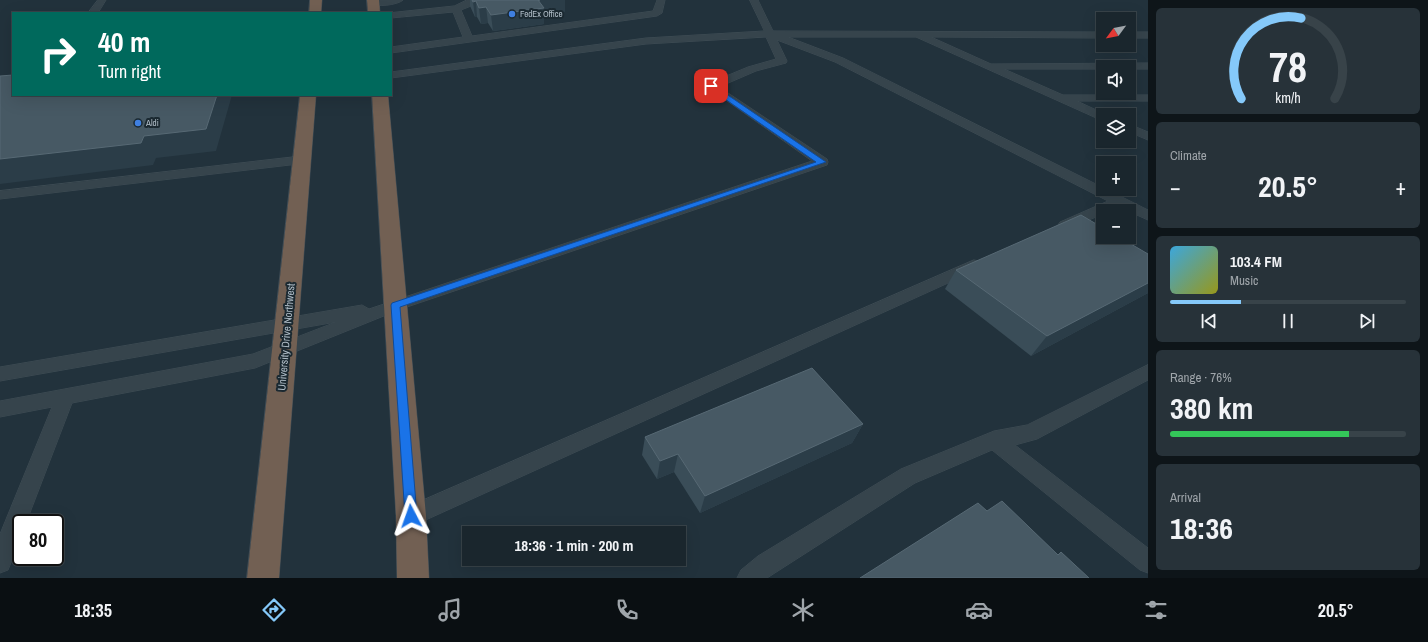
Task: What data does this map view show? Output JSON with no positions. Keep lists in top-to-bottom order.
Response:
{
  "streets": {
    "highway": ["University Drive Northwest"]
  },
  "places": ["FedEx Office", "Aldi"],
  "north": "bottom left",
  "page": {
    "map_buttons": ["+", "−"],
    "turn": ["40 m", "Turn right"],
    "tile": [
      "Climate",
      ["Range · 76%", "380 km"],
      ["Arrival", "18:36"]
    ],
    "heat": ["−", "20.5°", "+"],
    "song": ["103.4 FM", "Music"],
    "limit": "80",
    "trip": "18:36 · 1 min · 200 m",
    "tabs": ["18:35", "20.5°"],
    "gauge": ["78", "km/h"]
  }
}
